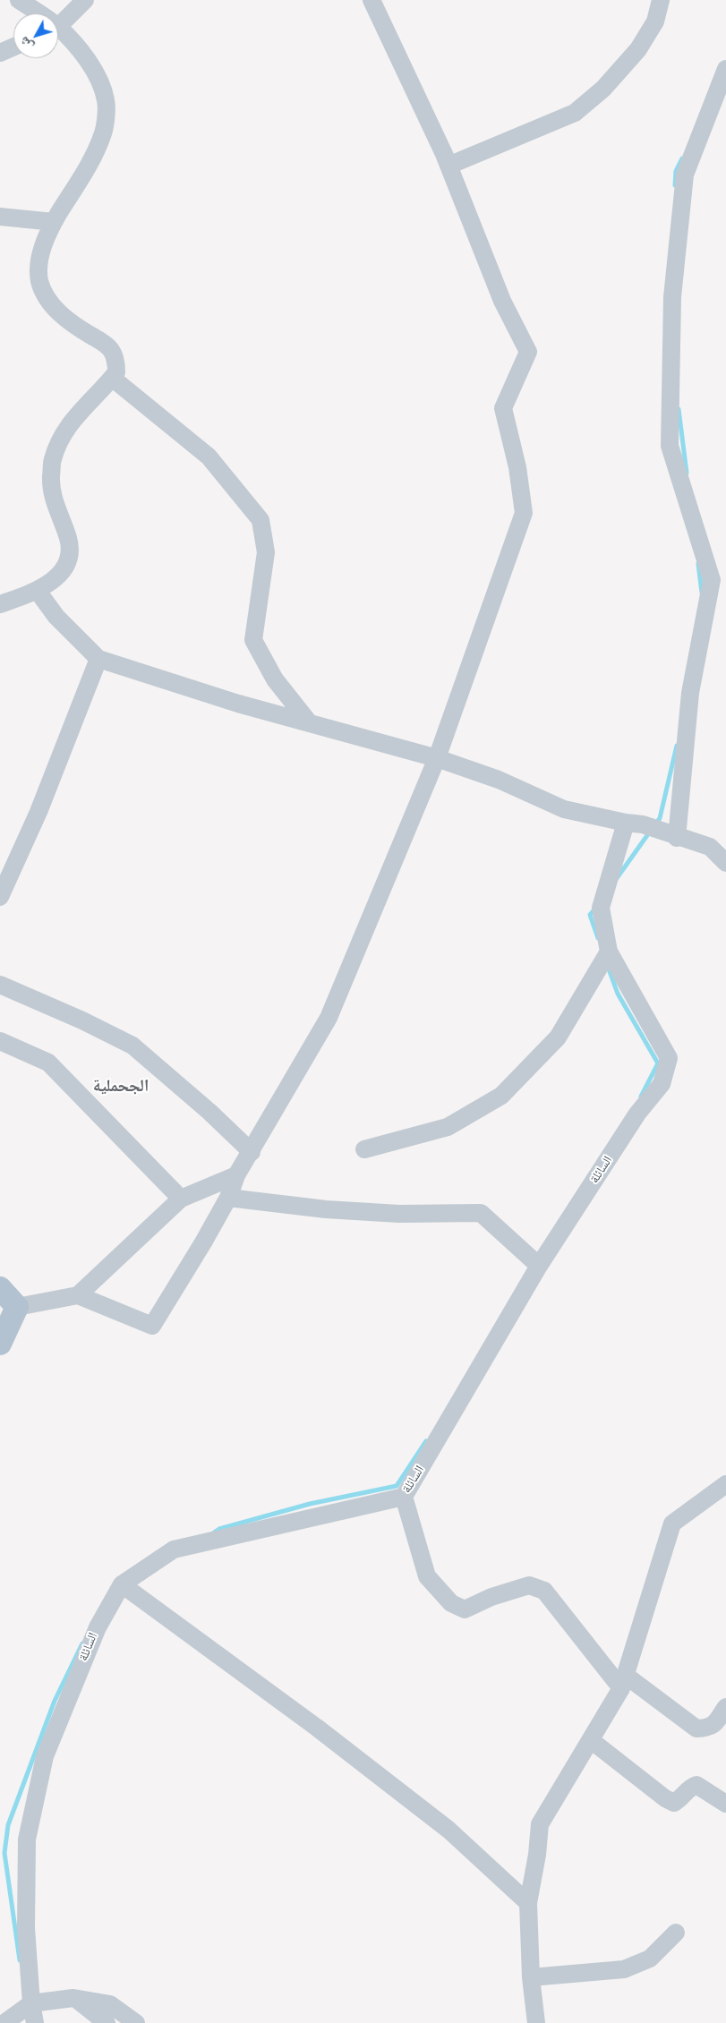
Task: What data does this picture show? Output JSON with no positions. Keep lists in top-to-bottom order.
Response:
{
  "streets": {
    "street": ["السائلة"]
  },
  "districts": ["الجحملية"],
  "north": "bottom left"
}
